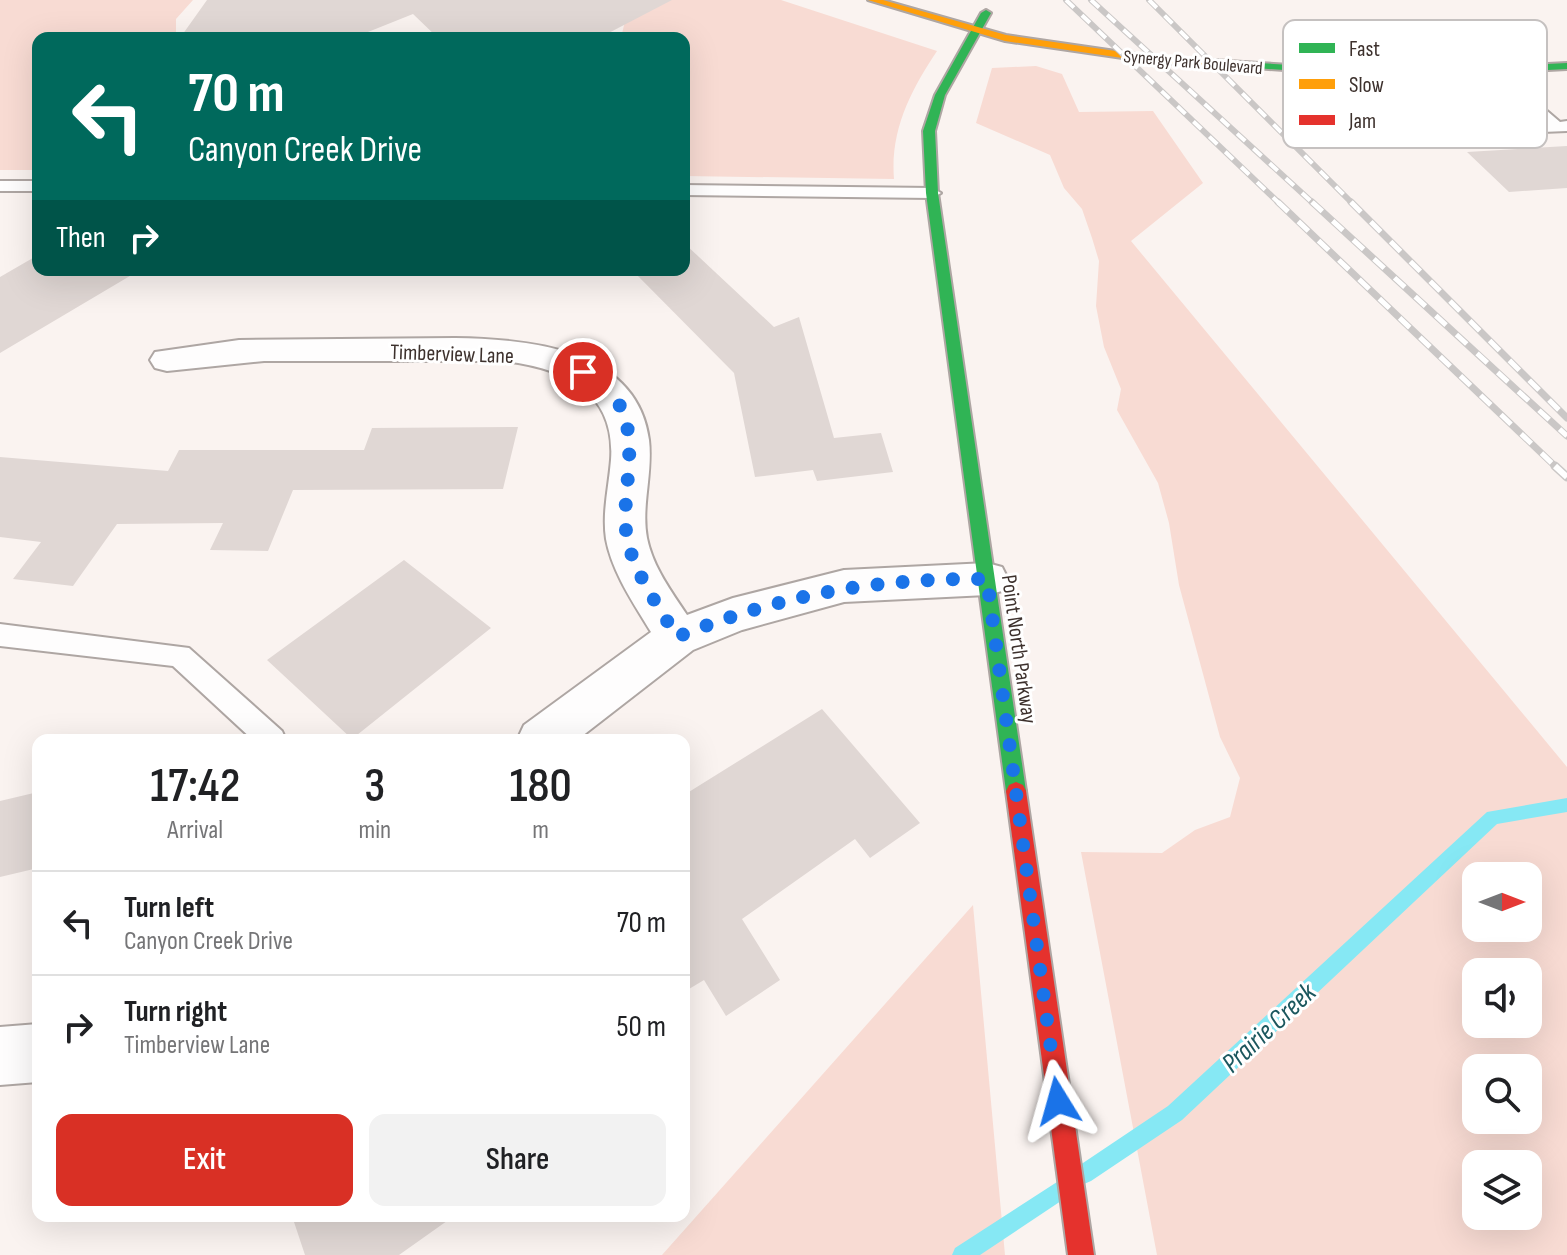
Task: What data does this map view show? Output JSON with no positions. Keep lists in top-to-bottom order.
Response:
{
  "streets": {
    "street": ["Synergy Park Boulevard", "Timberview Lane", "Point North Parkway"]
  },
  "crossings": [
    ["Synergy Park Boulevard", "Point North Parkway"]
  ],
  "water": ["Prairie Creek"],
  "legend": ["Fast", "Slow", "Jam"],
  "north": "right",
  "page": {
    "turn": ["70 m", "Canyon Creek Drive"],
    "then": "Then",
    "eta": [
      "17:42",
      "Arrival",
      "3",
      "min",
      "180",
      "m"
    ],
    "list": [
      {
        "name": "Turn left",
        "note": "Canyon Creek Drive",
        "value": "70 m"
      },
      {
        "name": "Turn right",
        "note": "Timberview Lane",
        "value": "50 m"
      }
    ],
    "buttons": ["Exit", "Share"]
  }
}
